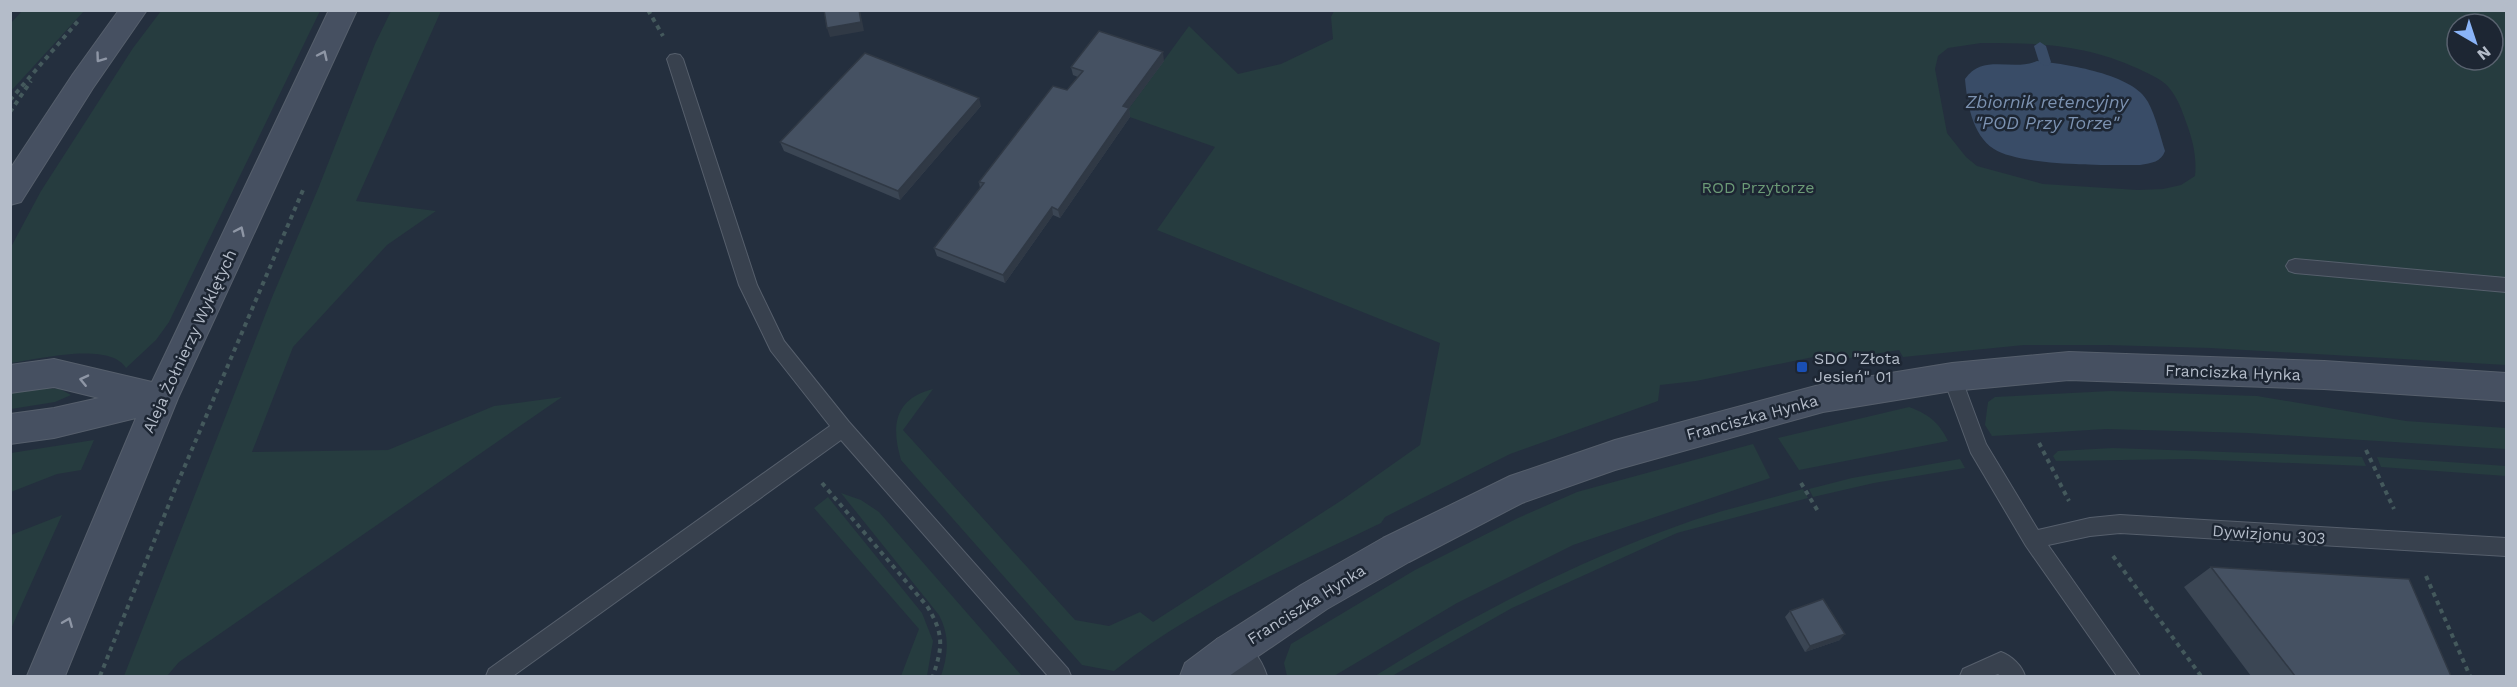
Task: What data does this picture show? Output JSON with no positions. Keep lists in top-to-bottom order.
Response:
{
  "streets": {
    "street": ["Aleja Żołnierzy Wyklętych", "Franciszka Hynka"],
    "lane": ["Dywizjonu 303"]
  },
  "water": ["Zbiornik retencyjny \"POD Przy Torze\""],
  "parks": ["ROD Przytorze"],
  "places": {
    "transit": ["SDO \"Złota Jesień\" 01"]
  },
  "north": "bottom right"
}
